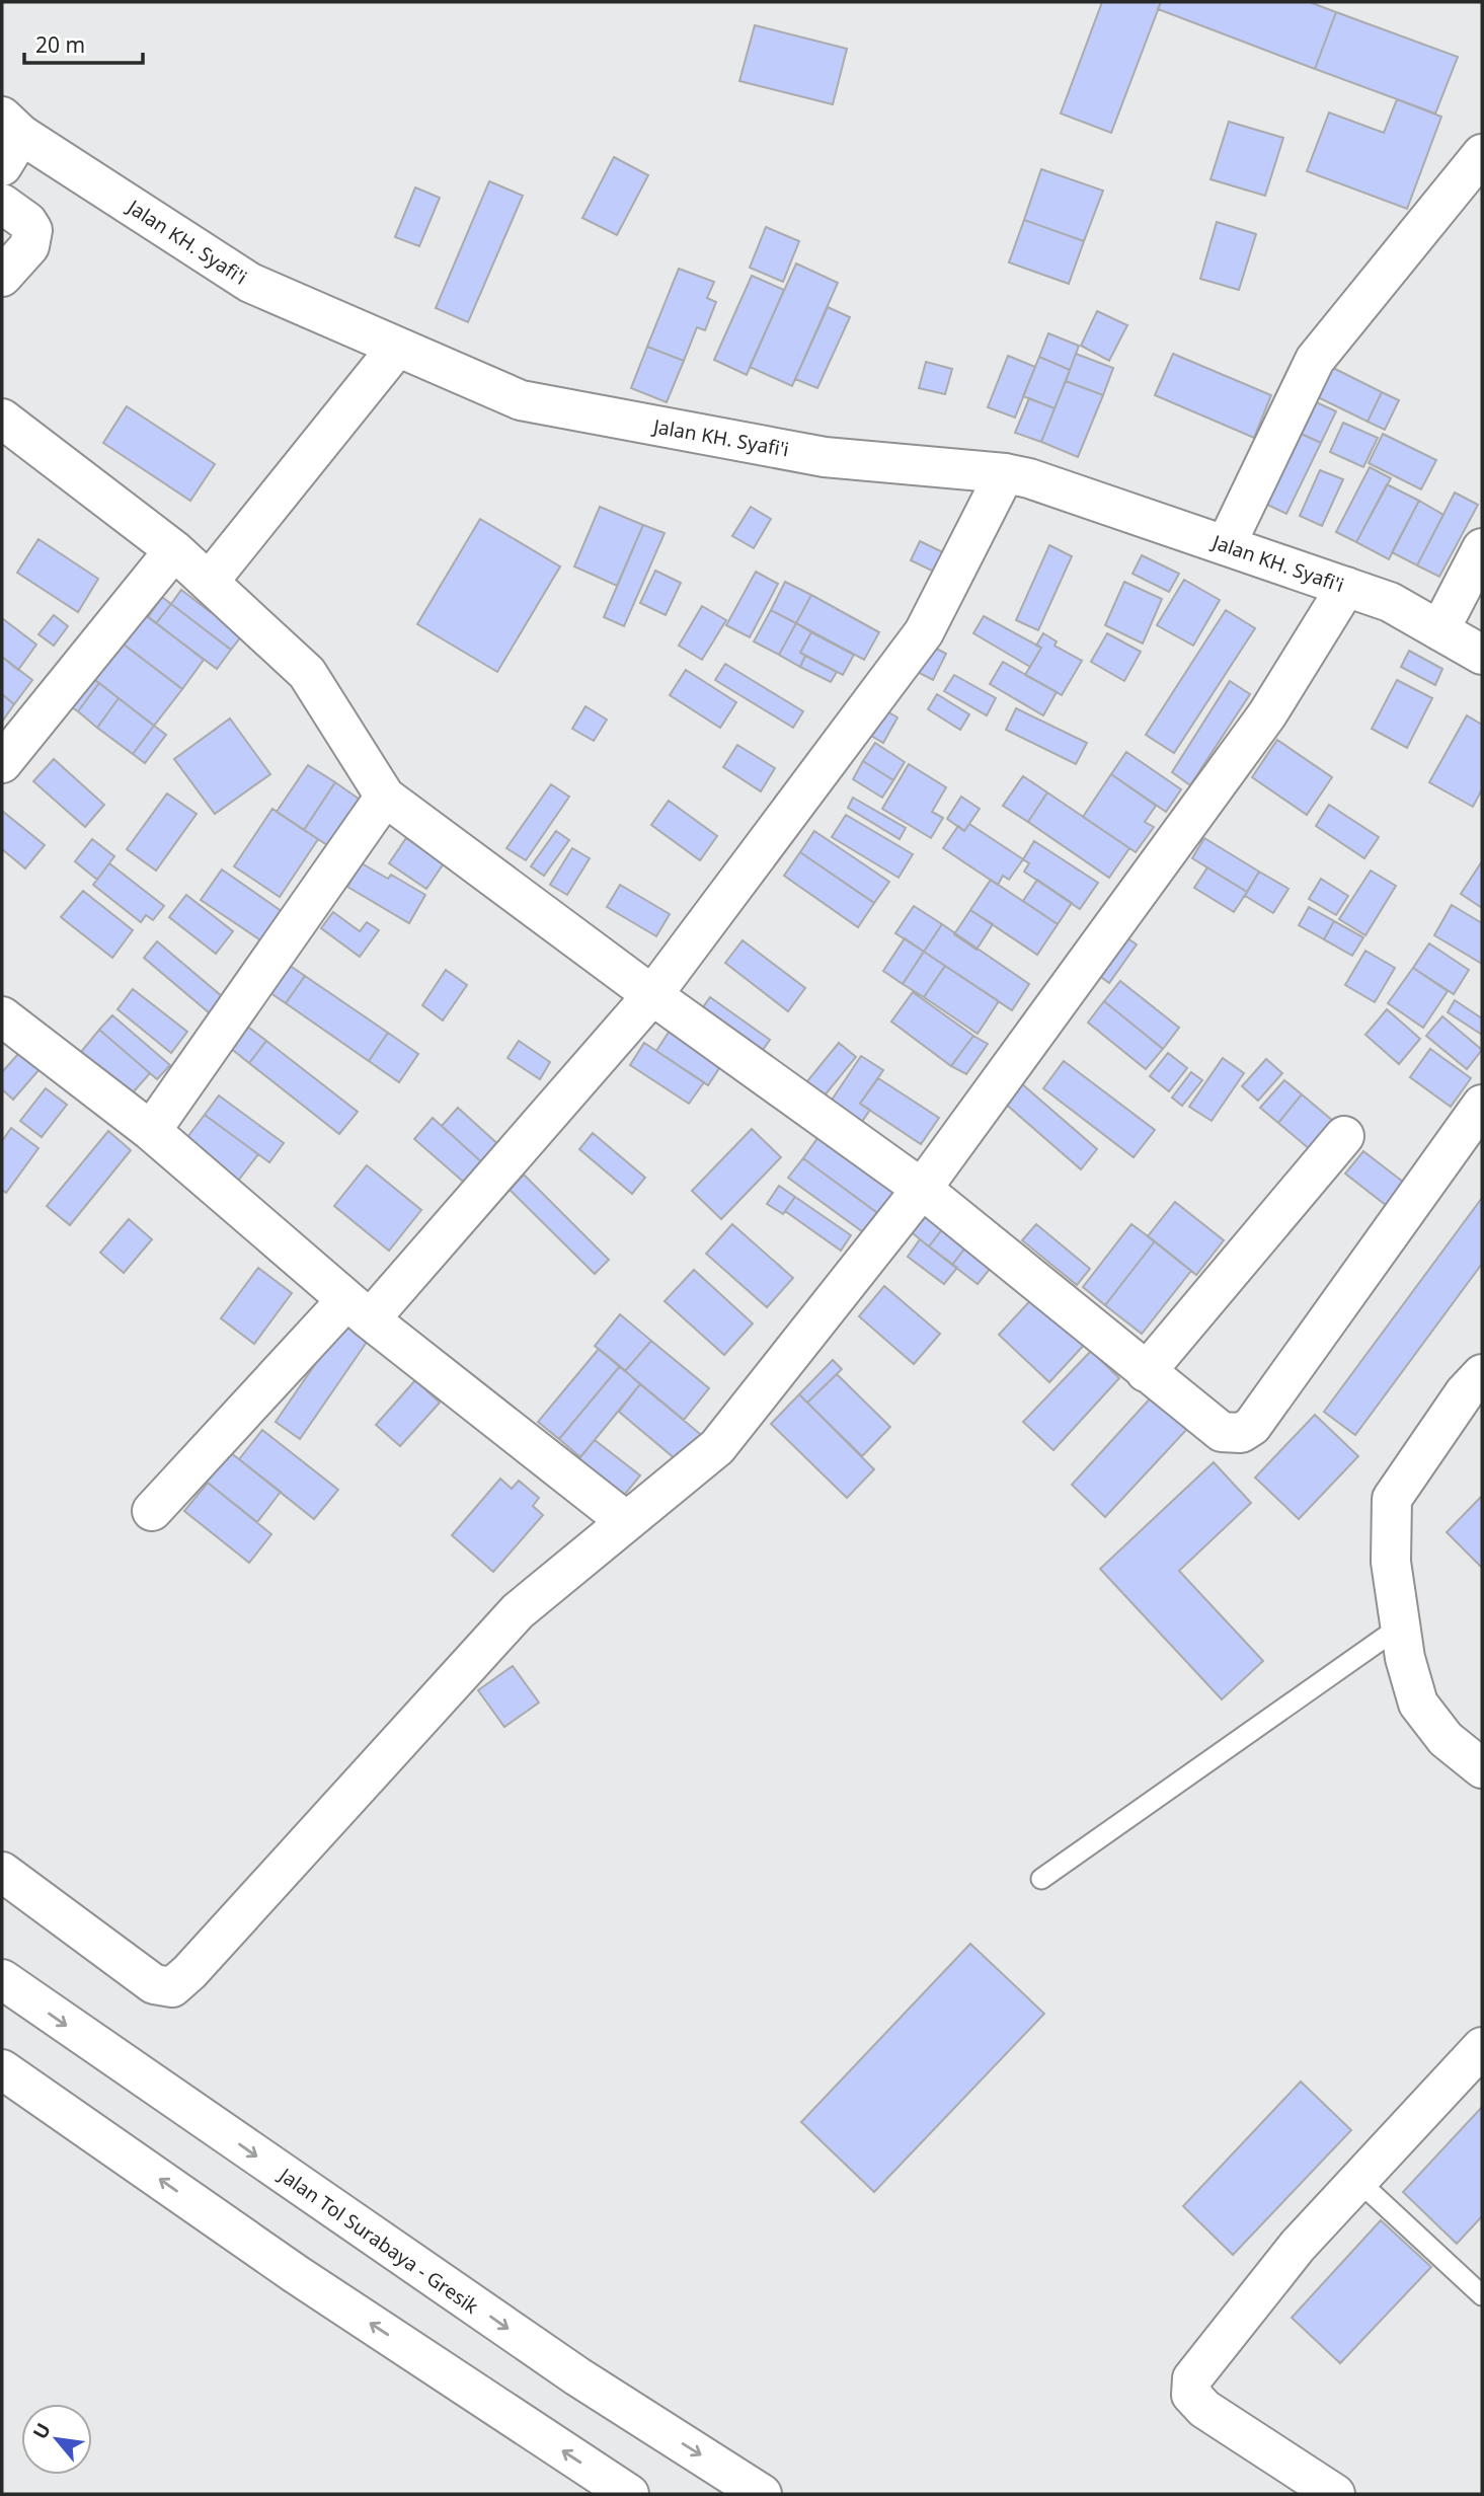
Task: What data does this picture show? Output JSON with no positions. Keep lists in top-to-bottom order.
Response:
{
  "streets": {
    "main road": ["Jalan KH. Syafi'i", "Jalan Tol Surabaya - Gresik"]
  },
  "scale_bar": "20 m",
  "north": "top left"
}
